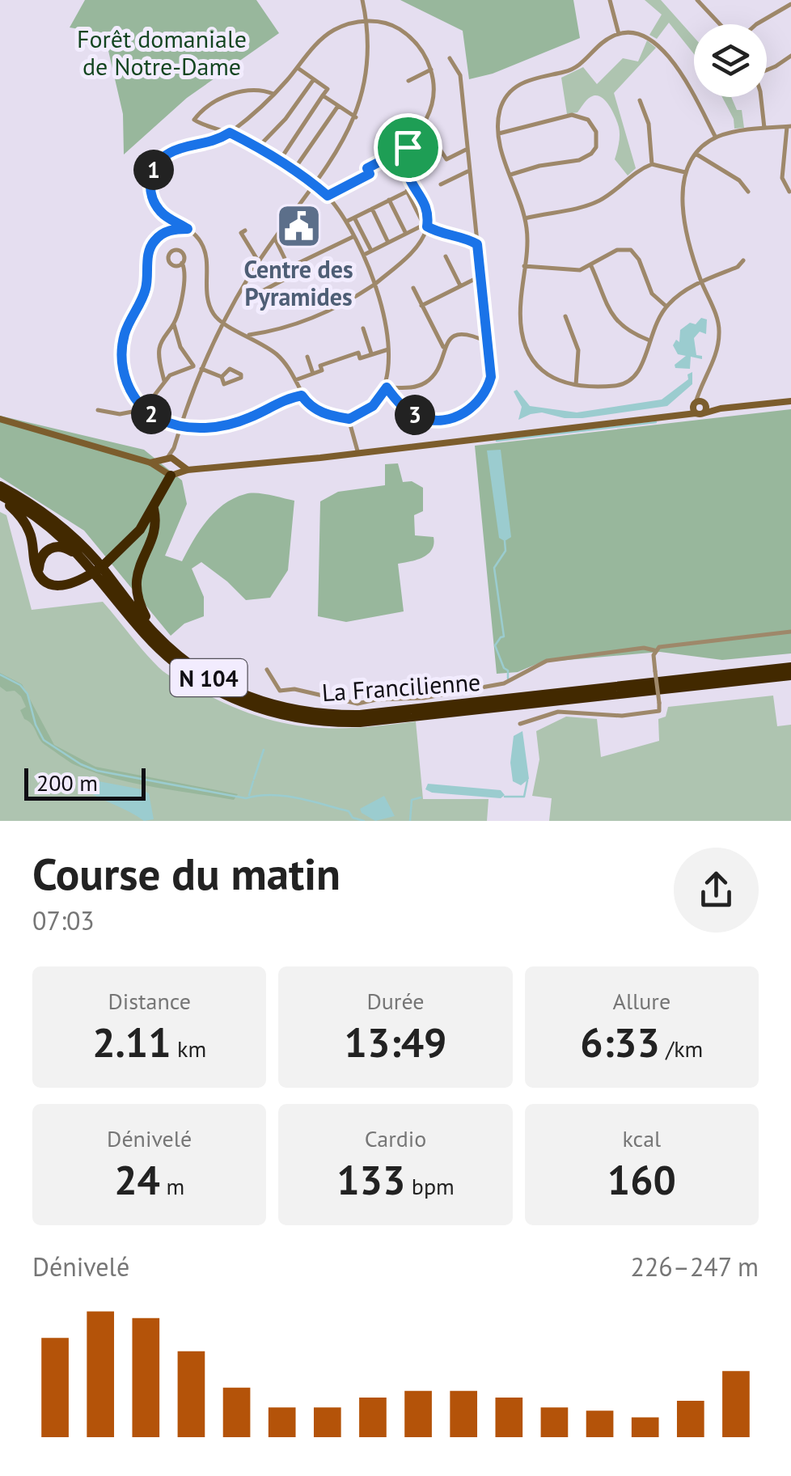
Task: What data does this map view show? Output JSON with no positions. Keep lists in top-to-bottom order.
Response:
{
  "streets": {
    "highway": ["N 104", "La Francilienne"]
  },
  "parks": ["Forêt domaniale de Notre-Dame"],
  "places": {
    "public building": ["Centre des Pyramides"]
  },
  "scale_bar": "200 m",
  "page": {
    "pins": ["1", "2", "3"],
    "scale": "200 m",
    "heading": ["Course du matin", "07:03"],
    "stats": [
      ["Distance", "2.11 km"],
      ["Durée", "13:49"],
      ["Allure", "6:33 /km"],
      ["Dénivelé", "24 m"],
      ["Cardio", "133 bpm"],
      ["kcal", "160"]
    ],
    "chart": ["Dénivelé", "226–247 m"]
  }
}
